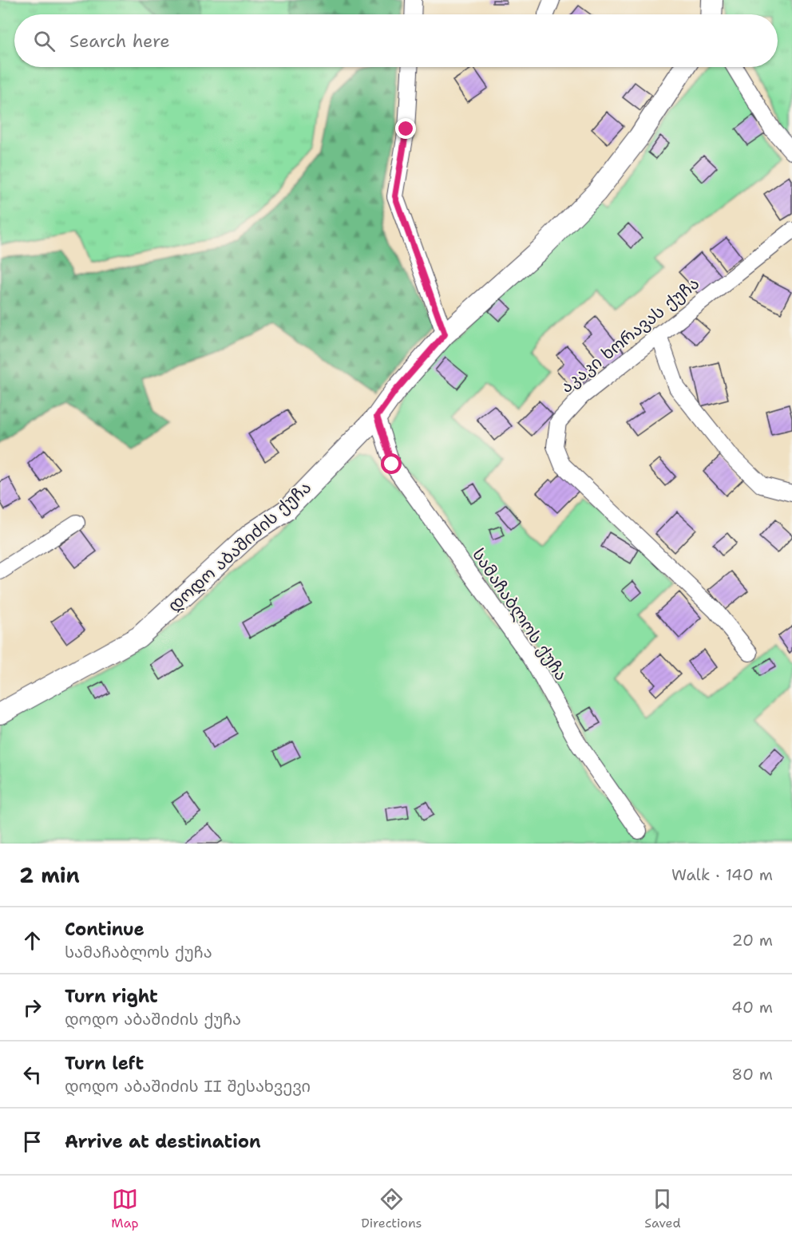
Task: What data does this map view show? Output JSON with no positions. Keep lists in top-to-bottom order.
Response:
{
  "streets": {
    "street": ["აკაკი ხორავას ქუჩა", "დოდო აბაშიძის ქუჩა", "სამაჩაბლოს ქუჩა"]
  },
  "crossings": [
    ["დოდო აბაშიძის ქუჩა", "სამაჩაბლოს ქუჩა"]
  ],
  "page": {
    "search": "Search here",
    "heading": ["2 min", "Walk · 140 m"],
    "list": [
      ["Continue", "სამაჩაბლოს ქუჩა", "20 m"],
      ["Turn right", "დოდო აბაშიძის ქუჩა", "40 m"],
      ["Turn left", "დოდო აბაშიძის II შესახვევი", "80 m"],
      "Arrive at destination"
    ],
    "nav": ["Map", "Directions", "Saved"]
  }
}
